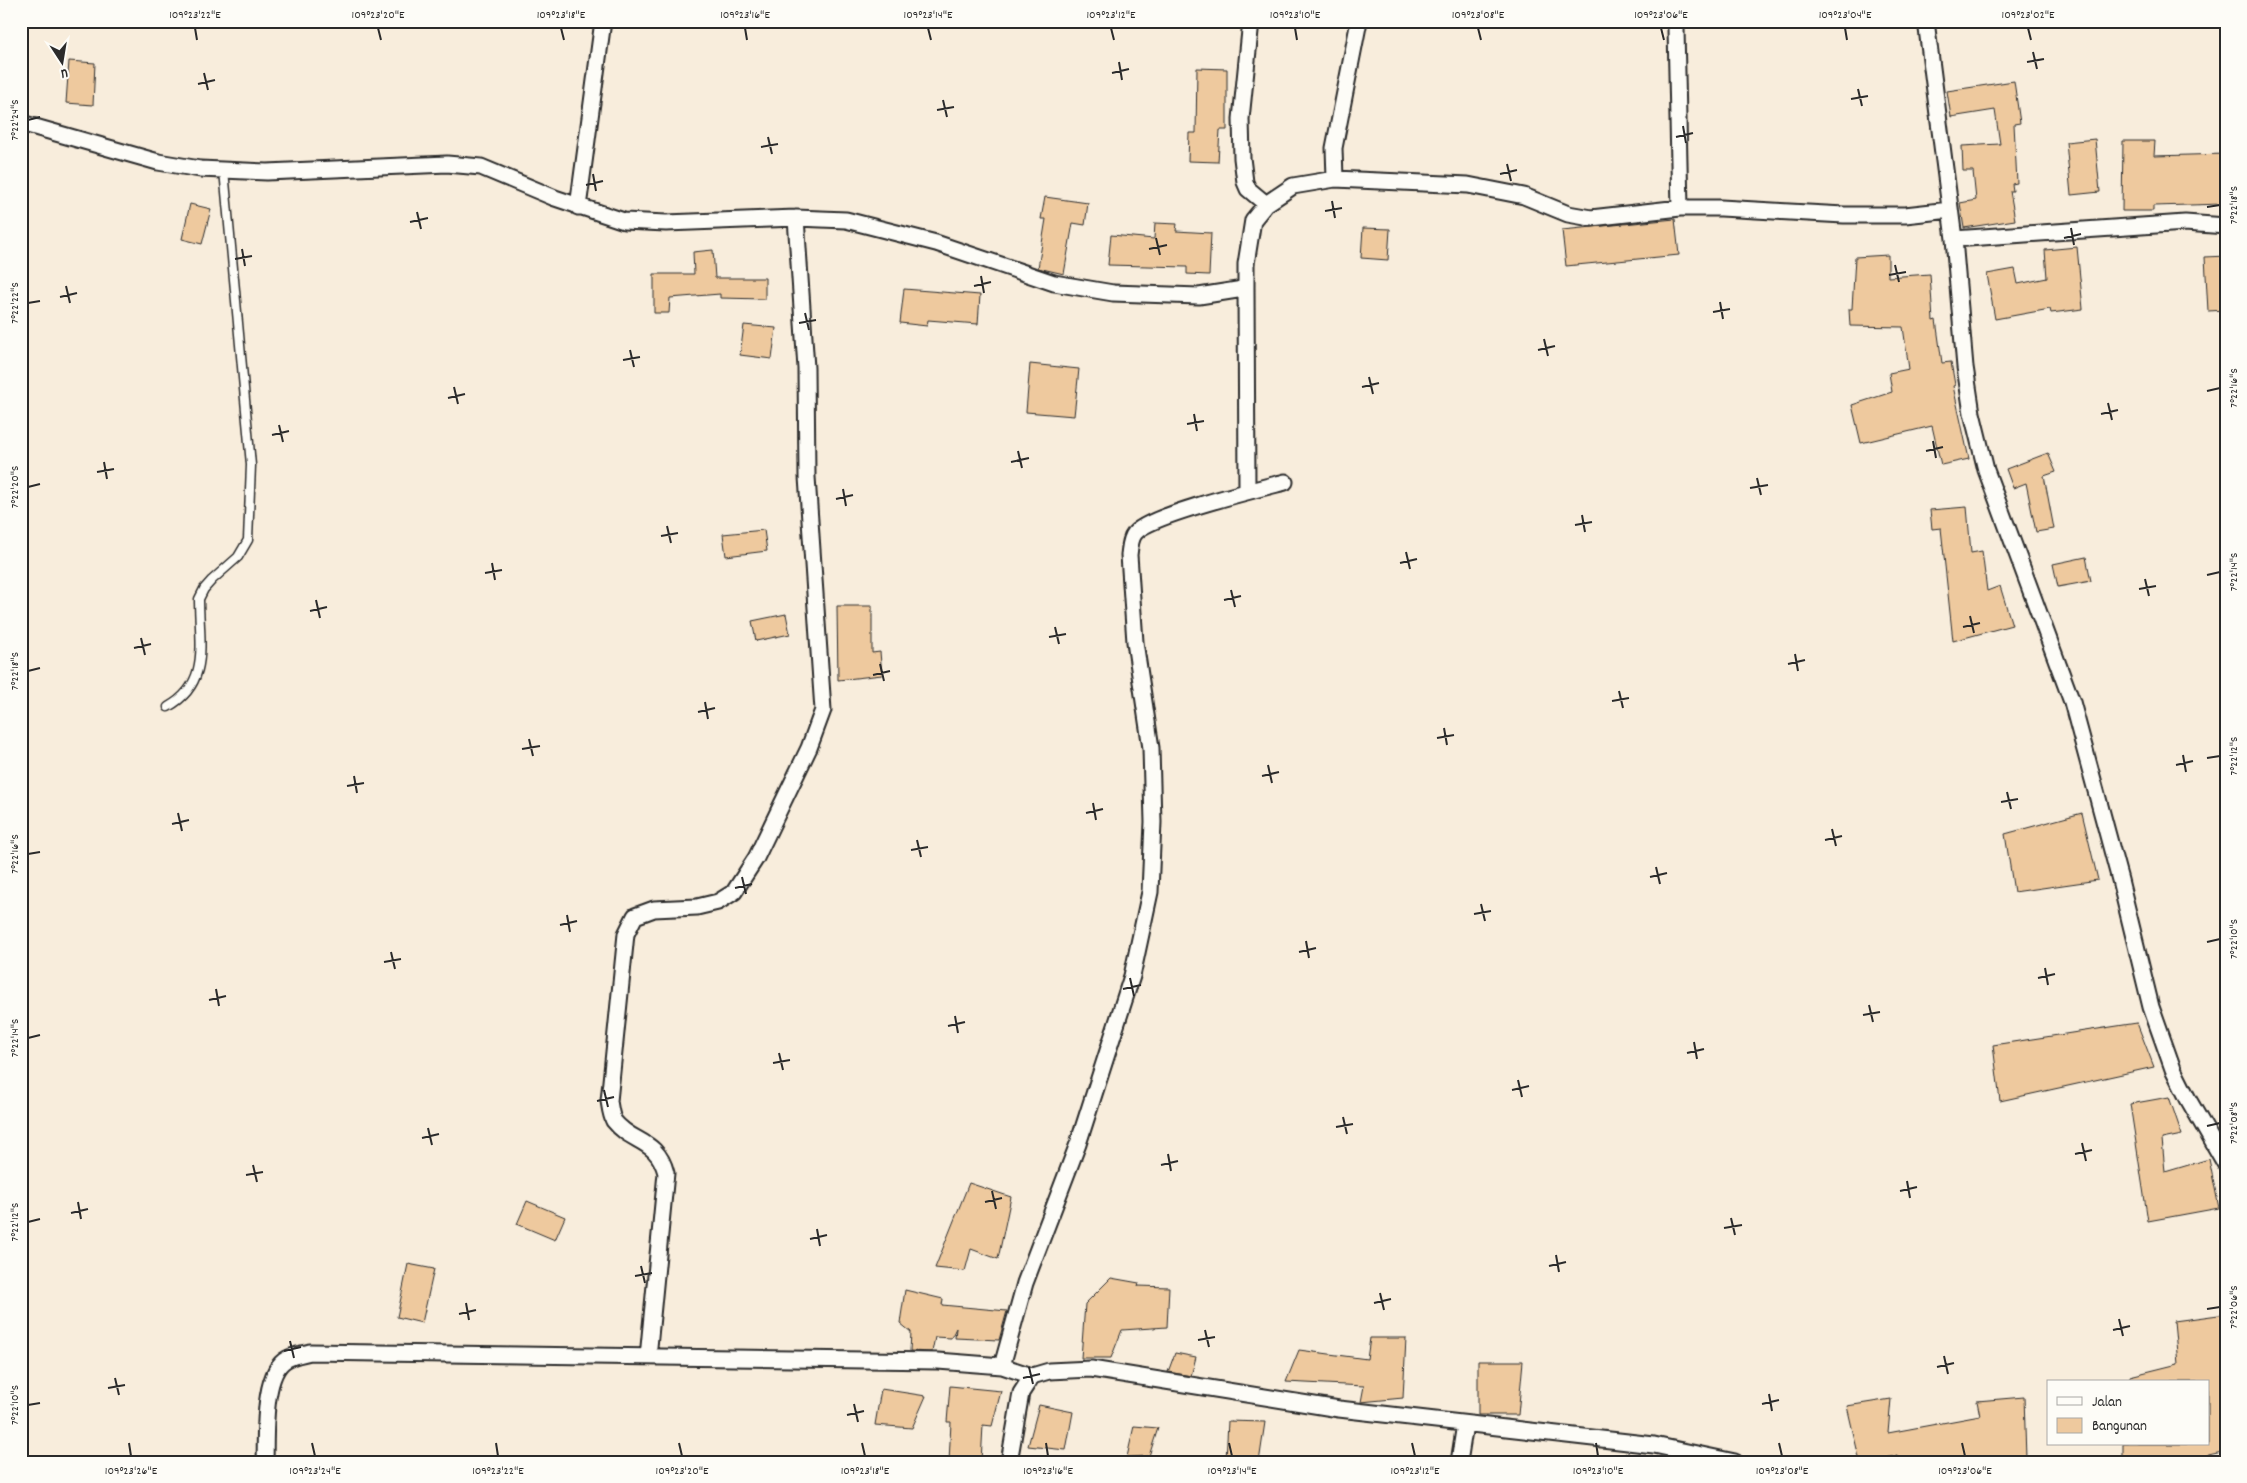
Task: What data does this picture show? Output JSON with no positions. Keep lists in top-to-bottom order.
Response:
{
  "legend": ["Jalan", "Bangunan"],
  "north": "bottom",
  "coordinates": [
    "109°23'22\"E",
    "109°23'20\"E",
    "109°23'18\"E",
    "109°23'16\"E",
    "109°23'14\"E",
    "109°23'12\"E",
    "109°23'10\"E",
    "109°23'08\"E",
    "109°23'06\"E",
    "109°23'04\"E",
    "109°23'02\"E",
    "7°22'24\"S",
    "7°22'18\"S",
    "7°22'22\"S",
    "7°22'16\"S",
    "7°22'20\"S",
    "7°22'14\"S",
    "7°22'12\"S",
    "7°22'10\"S",
    "7°22'08\"S",
    "7°22'06\"S",
    "109°23'26\"E",
    "109°23'24\"E"
  ]
}
